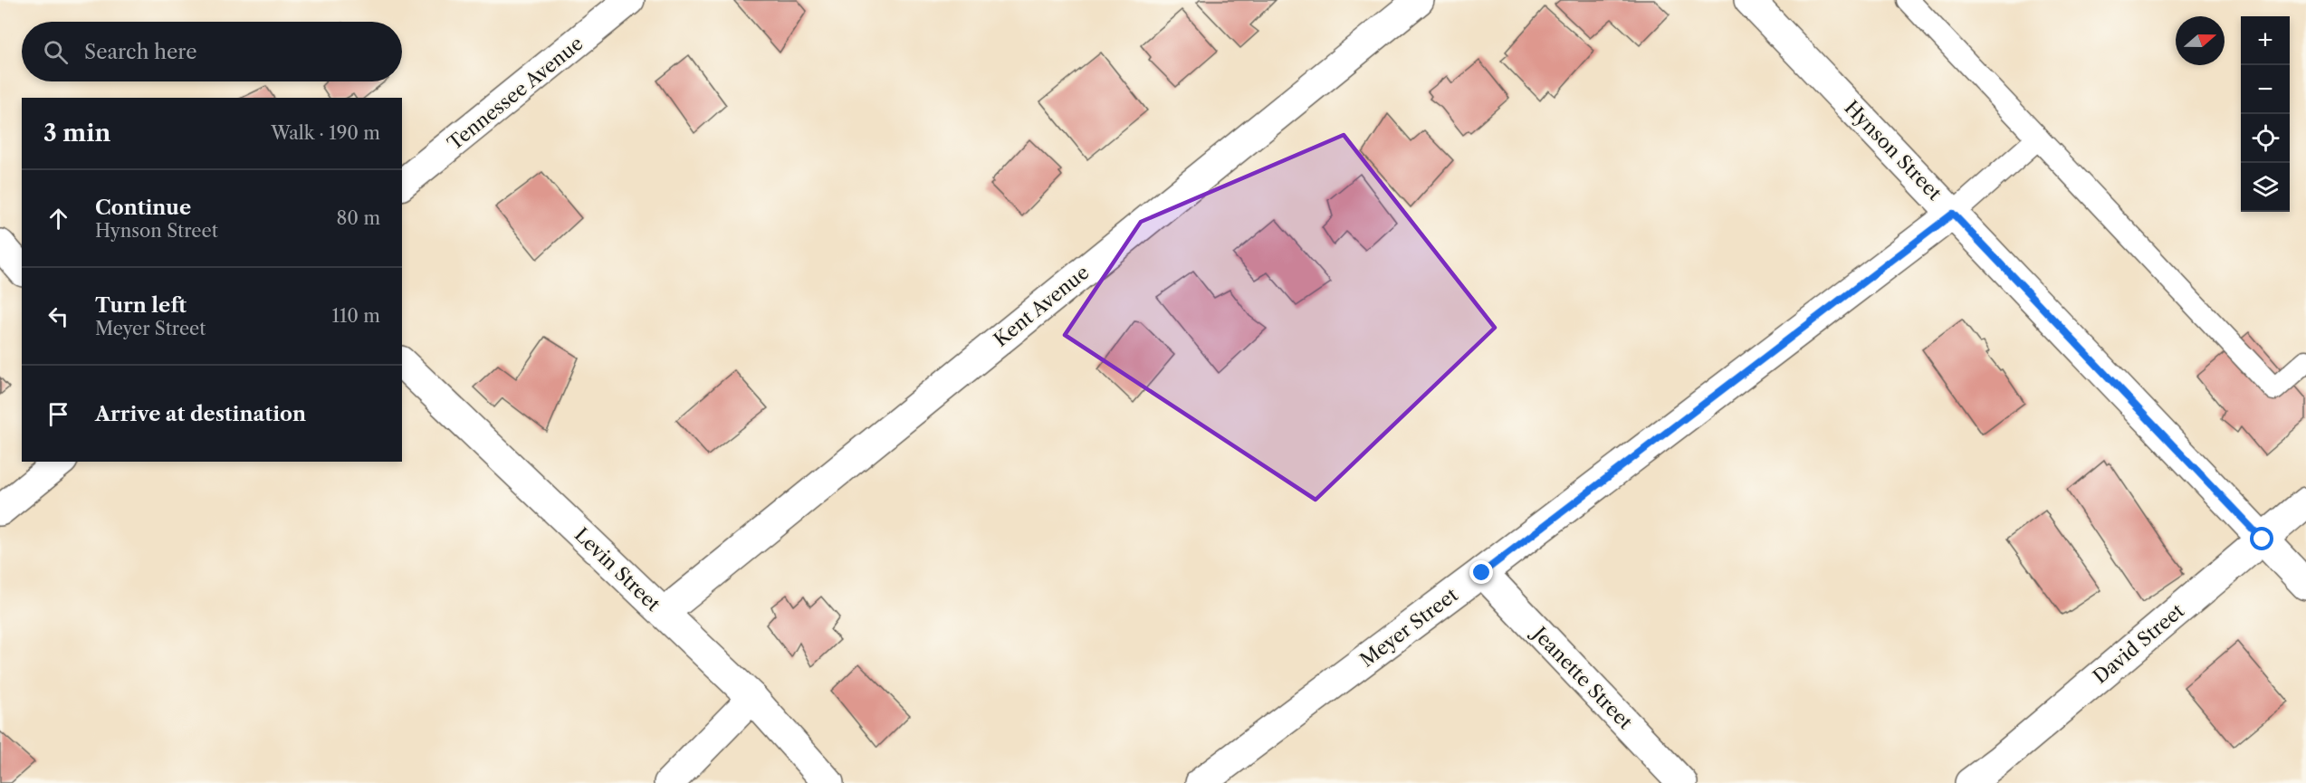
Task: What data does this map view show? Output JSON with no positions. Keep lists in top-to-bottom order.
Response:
{
  "streets": {
    "street": [
      "Tennessee Avenue",
      "Hynson Street",
      "Kent Avenue",
      "Levin Street",
      "Meyer Street",
      "David Street",
      "Jeanette Street"
    ]
  },
  "crossings": [
    ["Hynson Street", "Meyer Street"],
    ["Hynson Street", "David Street"],
    ["Kent Avenue", "Levin Street"],
    ["Meyer Street", "Jeanette Street"]
  ],
  "north": "right",
  "page": {
    "map_buttons": ["+", "−"],
    "search": "Search here",
    "heading": ["3 min", "Walk · 190 m"],
    "list": [
      ["Continue", "Hynson Street", "80 m"],
      ["Turn left", "Meyer Street", "110 m"],
      "Arrive at destination"
    ]
  }
}
